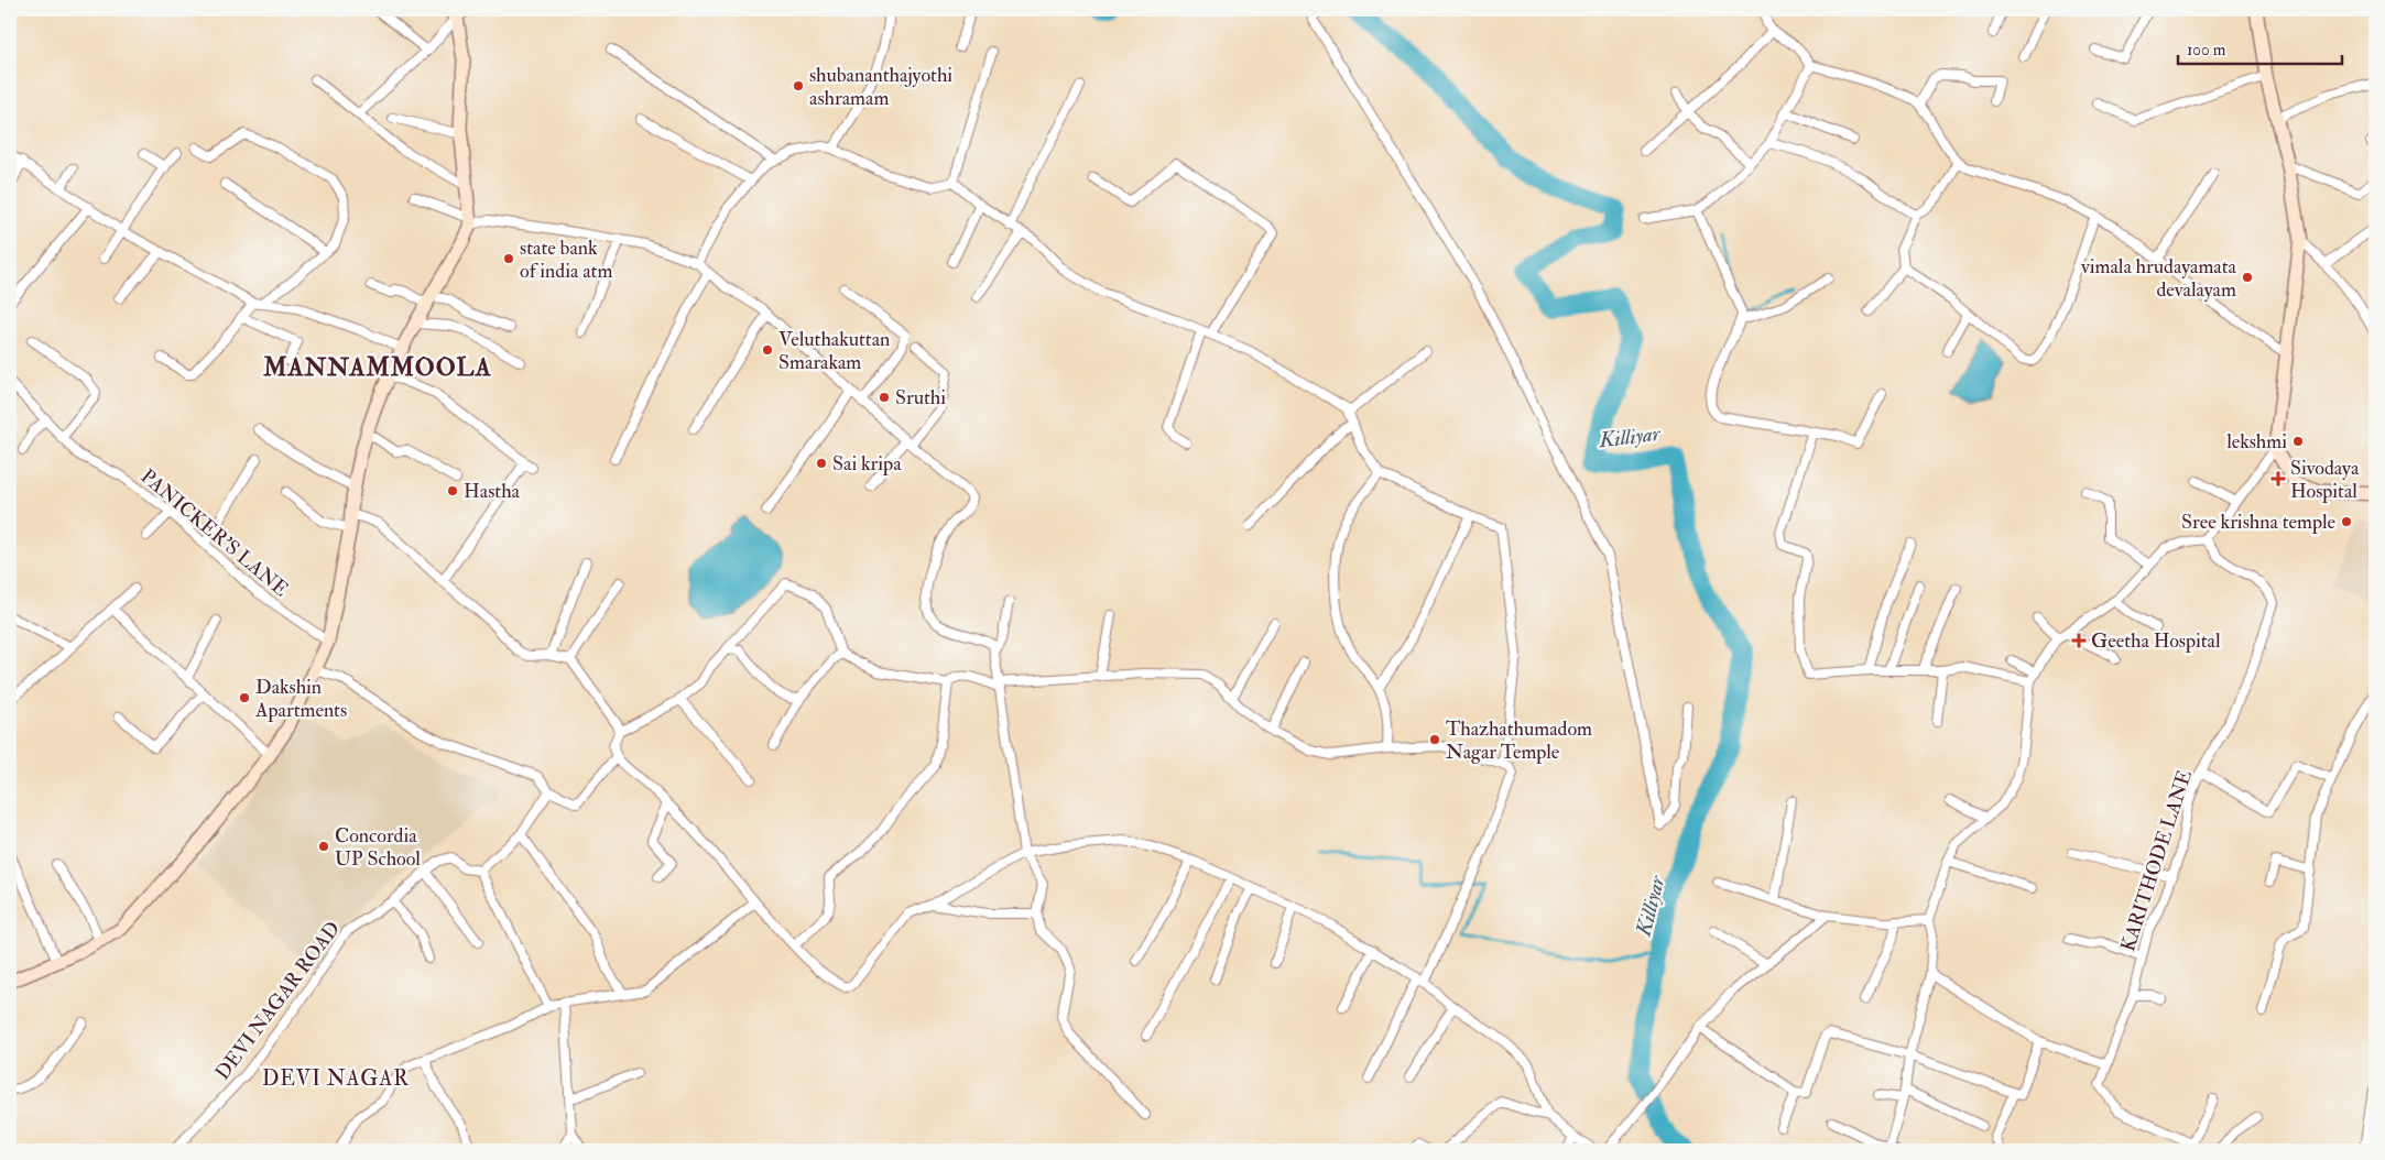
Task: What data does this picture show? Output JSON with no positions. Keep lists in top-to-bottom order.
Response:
{
  "streets": {
    "street": ["PANICKER'S LANE", "KARITHODE LANE", "DEVI NAGAR ROAD"]
  },
  "districts": ["MANNAMMOOLA", "DEVI NAGAR"],
  "water": ["Killiyar"],
  "places": {
    "other": [
      "shubananthajyothi ashramam",
      "state bank of india atm",
      "vimala hrudayamata devalayam",
      "Veluthakuttan Smarakam",
      "Sruthi",
      "lekshmi",
      "Sai kripa",
      "Hastha",
      "Sree krishna temple",
      "Dakshin Apartments",
      "Thazhathumadom Nagar Temple",
      "Concordia UP School"
    ],
    "health": ["Sivodaya Hospital", "Geetha Hospital"]
  },
  "scale_bar": "100 m"
}
